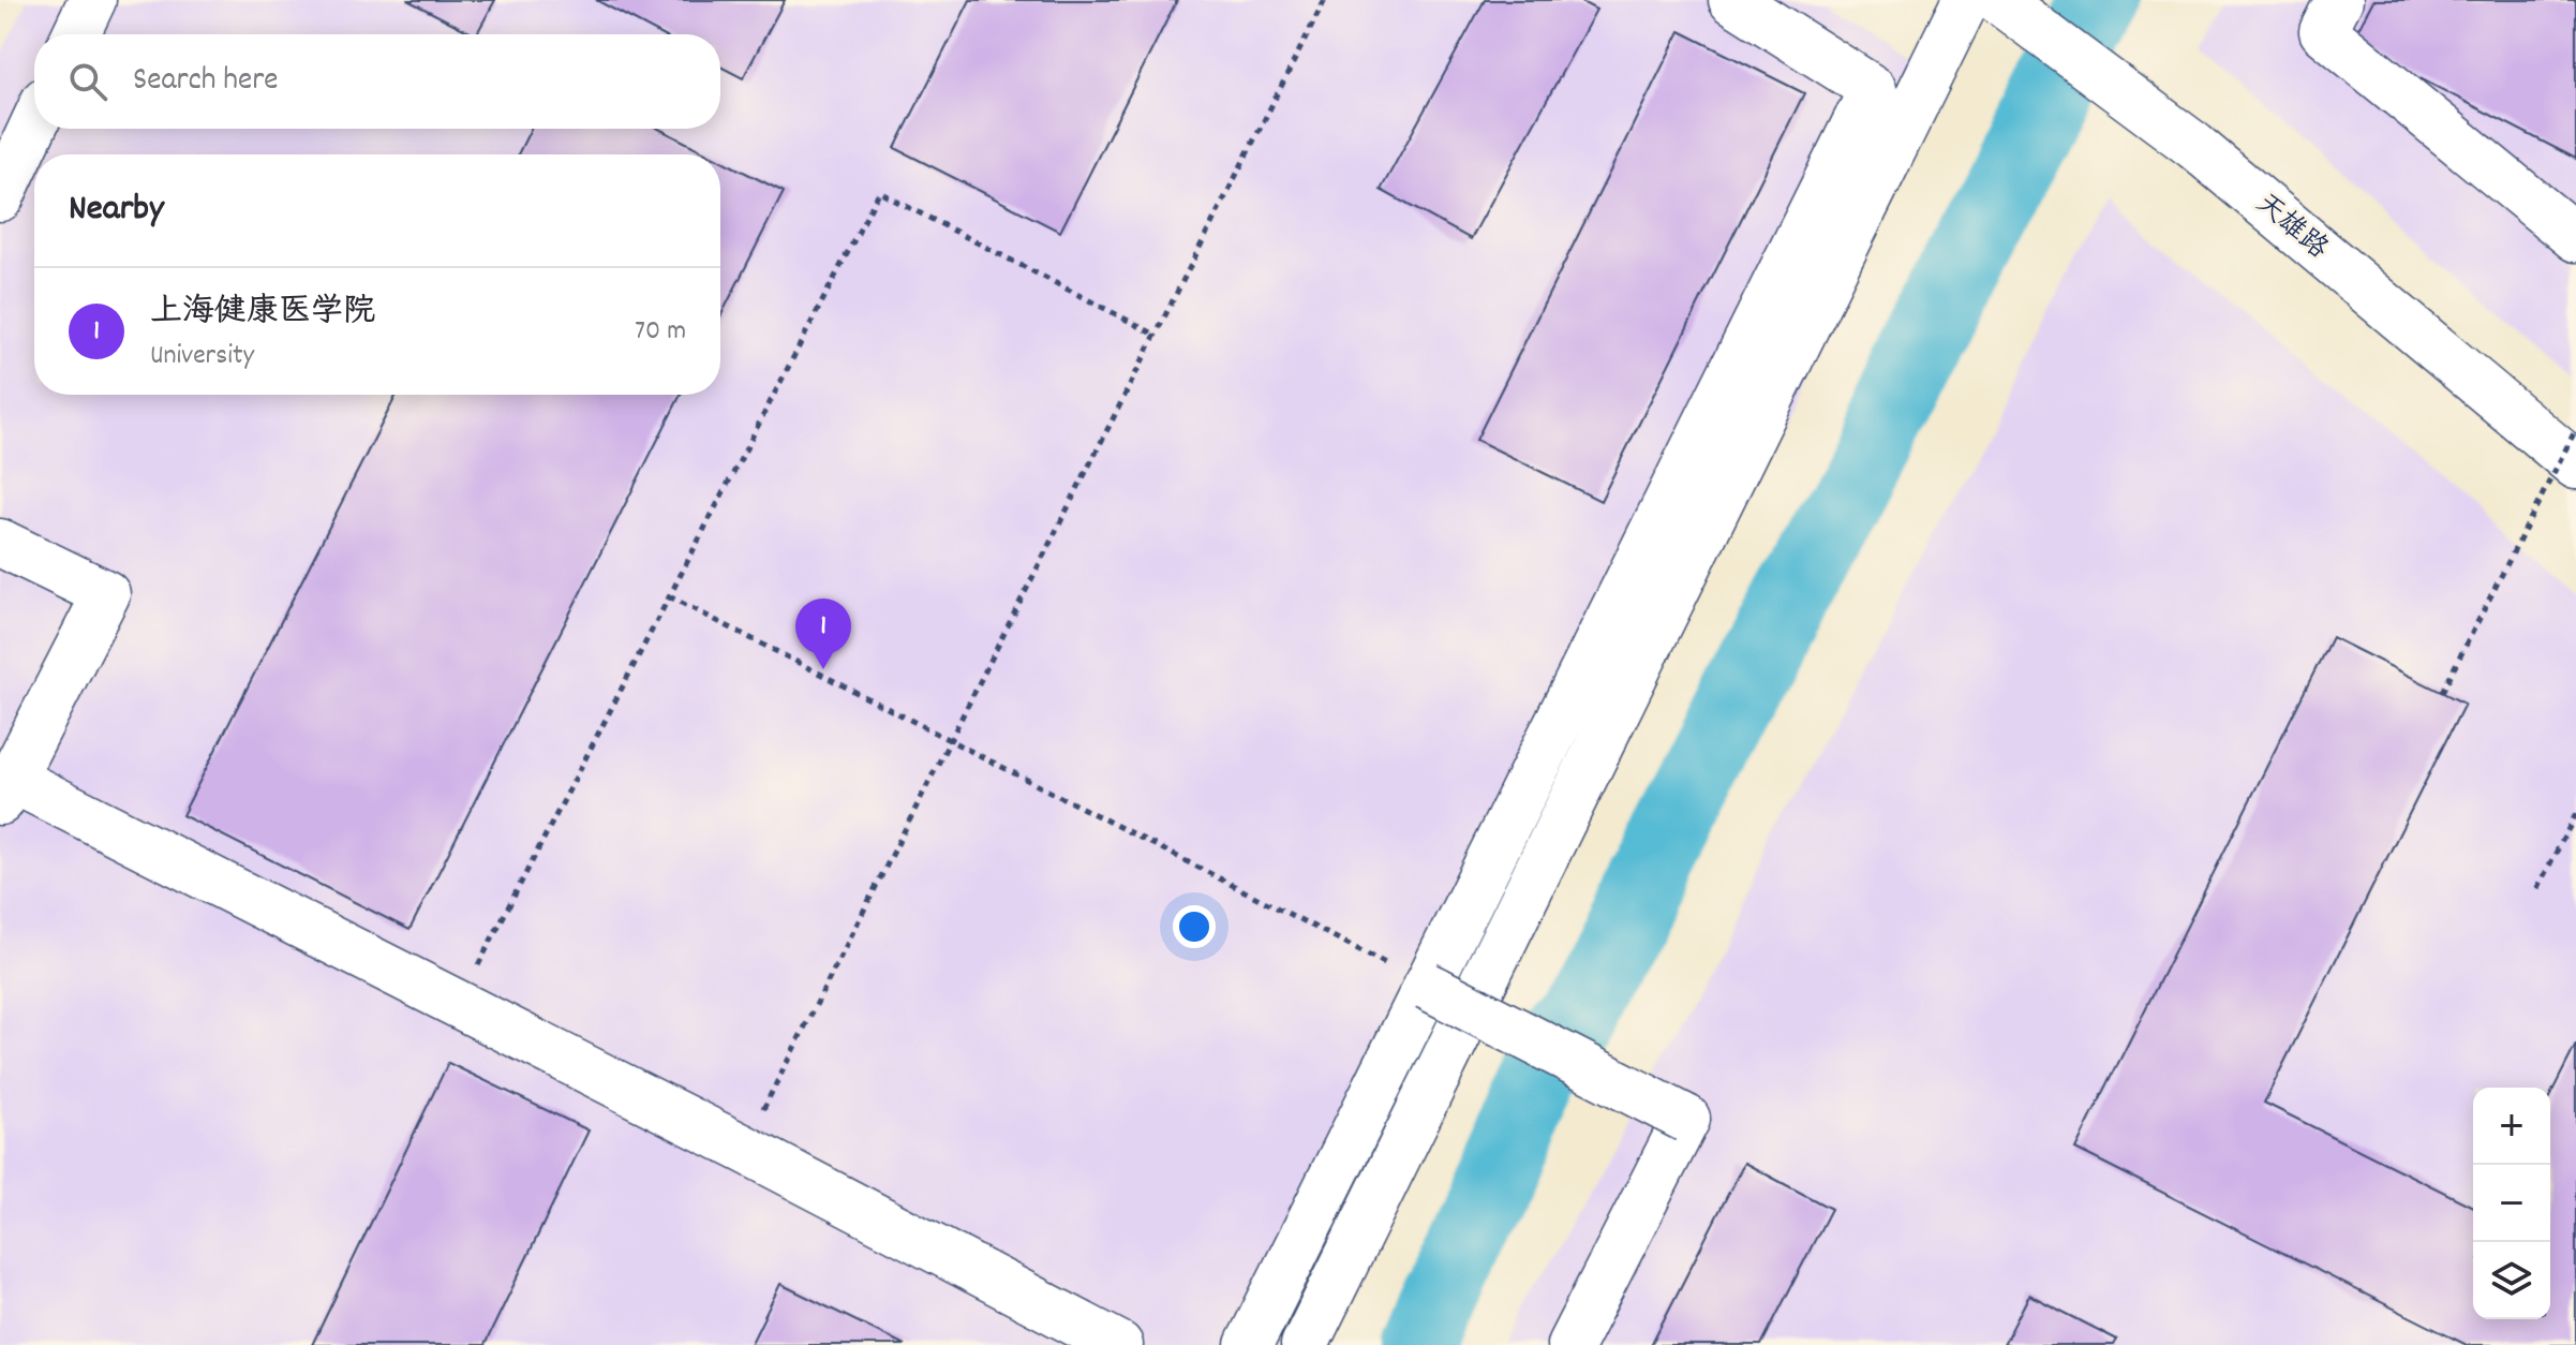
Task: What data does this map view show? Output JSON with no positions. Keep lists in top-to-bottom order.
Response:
{
  "streets": {
    "street": ["天雄路"]
  },
  "page": {
    "search": "Search here",
    "heading": "Nearby",
    "list": [
      {
        "mark": "1",
        "name": "上海健康医学院",
        "note": "University",
        "value": "70 m"
      }
    ],
    "pins": "1",
    "map_buttons": ["+", "−"]
  }
}
